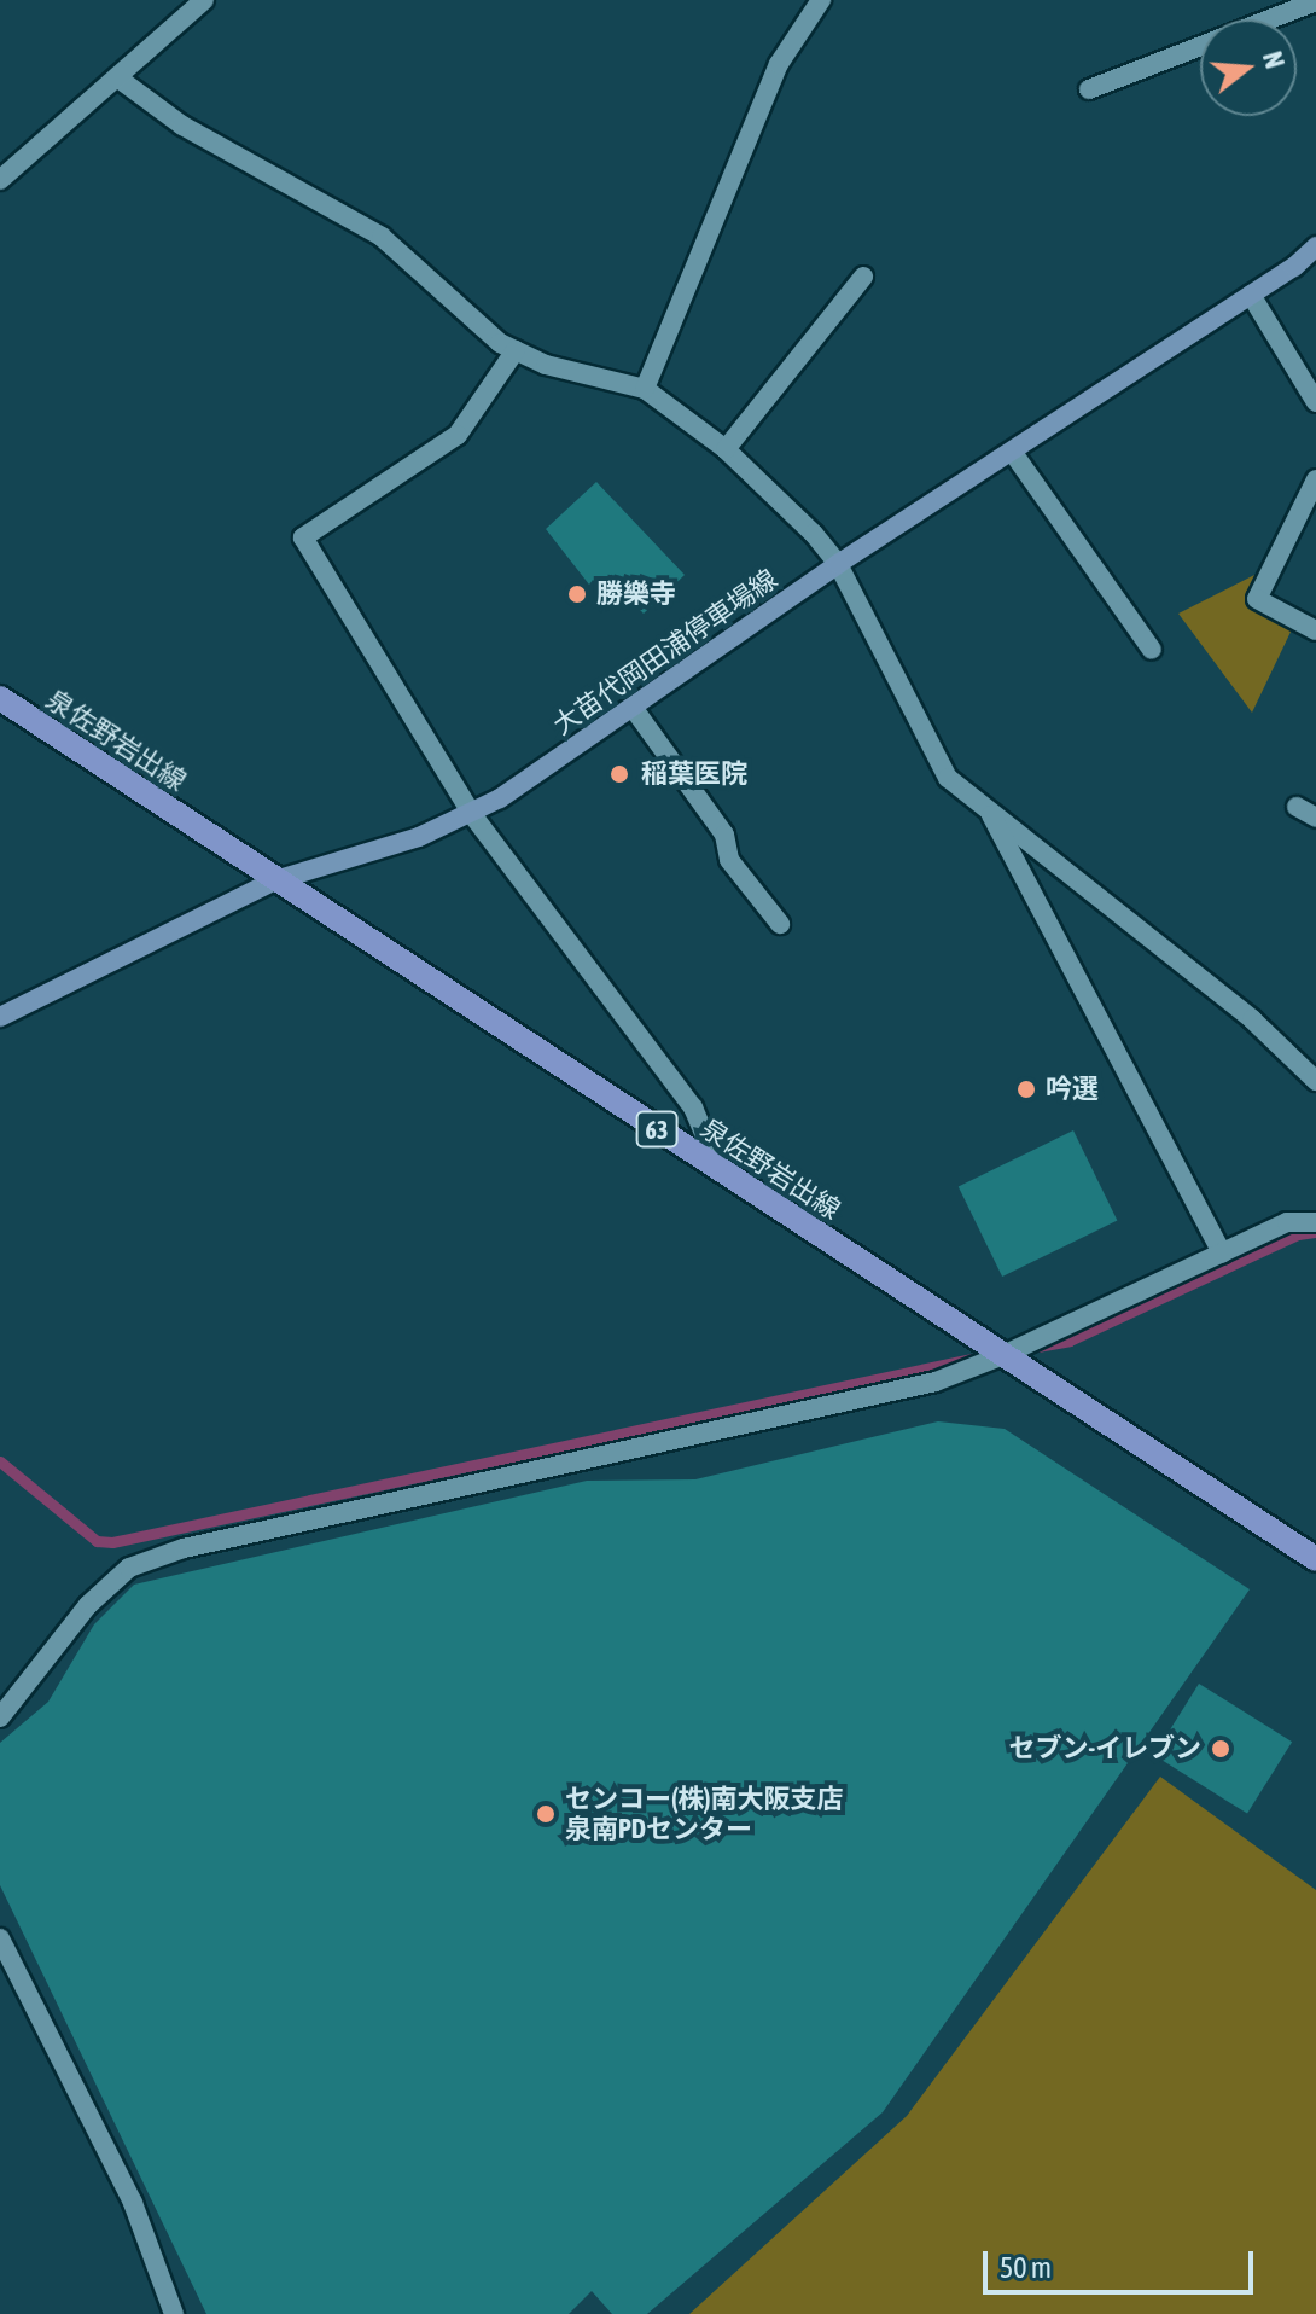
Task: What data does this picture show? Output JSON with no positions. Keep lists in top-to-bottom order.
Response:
{
  "streets": {
    "main road": ["大苗代岡田浦停車場線", "泉佐野岩出線", "63"]
  },
  "crossings": [
    ["大苗代岡田浦停車場線", "泉佐野岩出線"]
  ],
  "places": [
    "勝樂寺",
    "稲葉医院",
    "吟選",
    "セブン-イレブン",
    "センコー(株)南大阪支店 泉南PDセンター"
  ],
  "scale_bar": "50 m",
  "north": "right"
}
